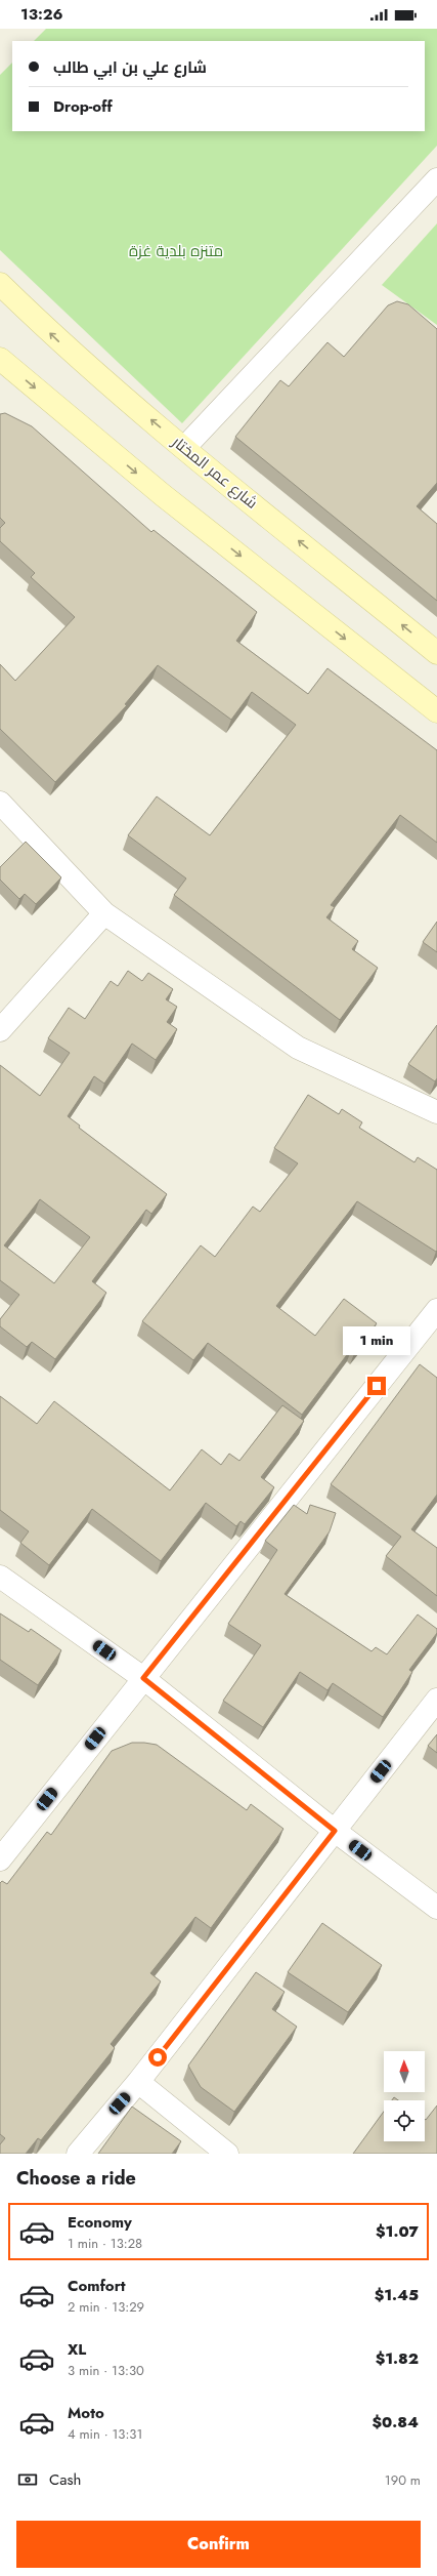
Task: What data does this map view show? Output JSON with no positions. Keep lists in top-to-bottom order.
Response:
{
  "streets": {
    "main road": ["شارع عمر المختار"]
  },
  "parks": ["متنزه بلدية غزة"],
  "north": "top",
  "page": {
    "status": "13:26",
    "banner": ["شارع علي بن ابي طالب", "Drop-off"],
    "bubble": "1 min",
    "heading": "Choose a ride",
    "list": [
      {
        "name": "Economy",
        "note": "1 min · 13:28",
        "value": "$1.07"
      },
      {
        "name": "Comfort",
        "note": "2 min · 13:29",
        "value": "$1.45"
      },
      {
        "name": "XL",
        "note": "3 min · 13:30",
        "value": "$1.82"
      },
      {
        "name": "Moto",
        "note": "4 min · 13:31",
        "value": "$0.84"
      }
    ],
    "pay": ["Cash", "190 m"],
    "buttons": "Confirm"
  }
}
